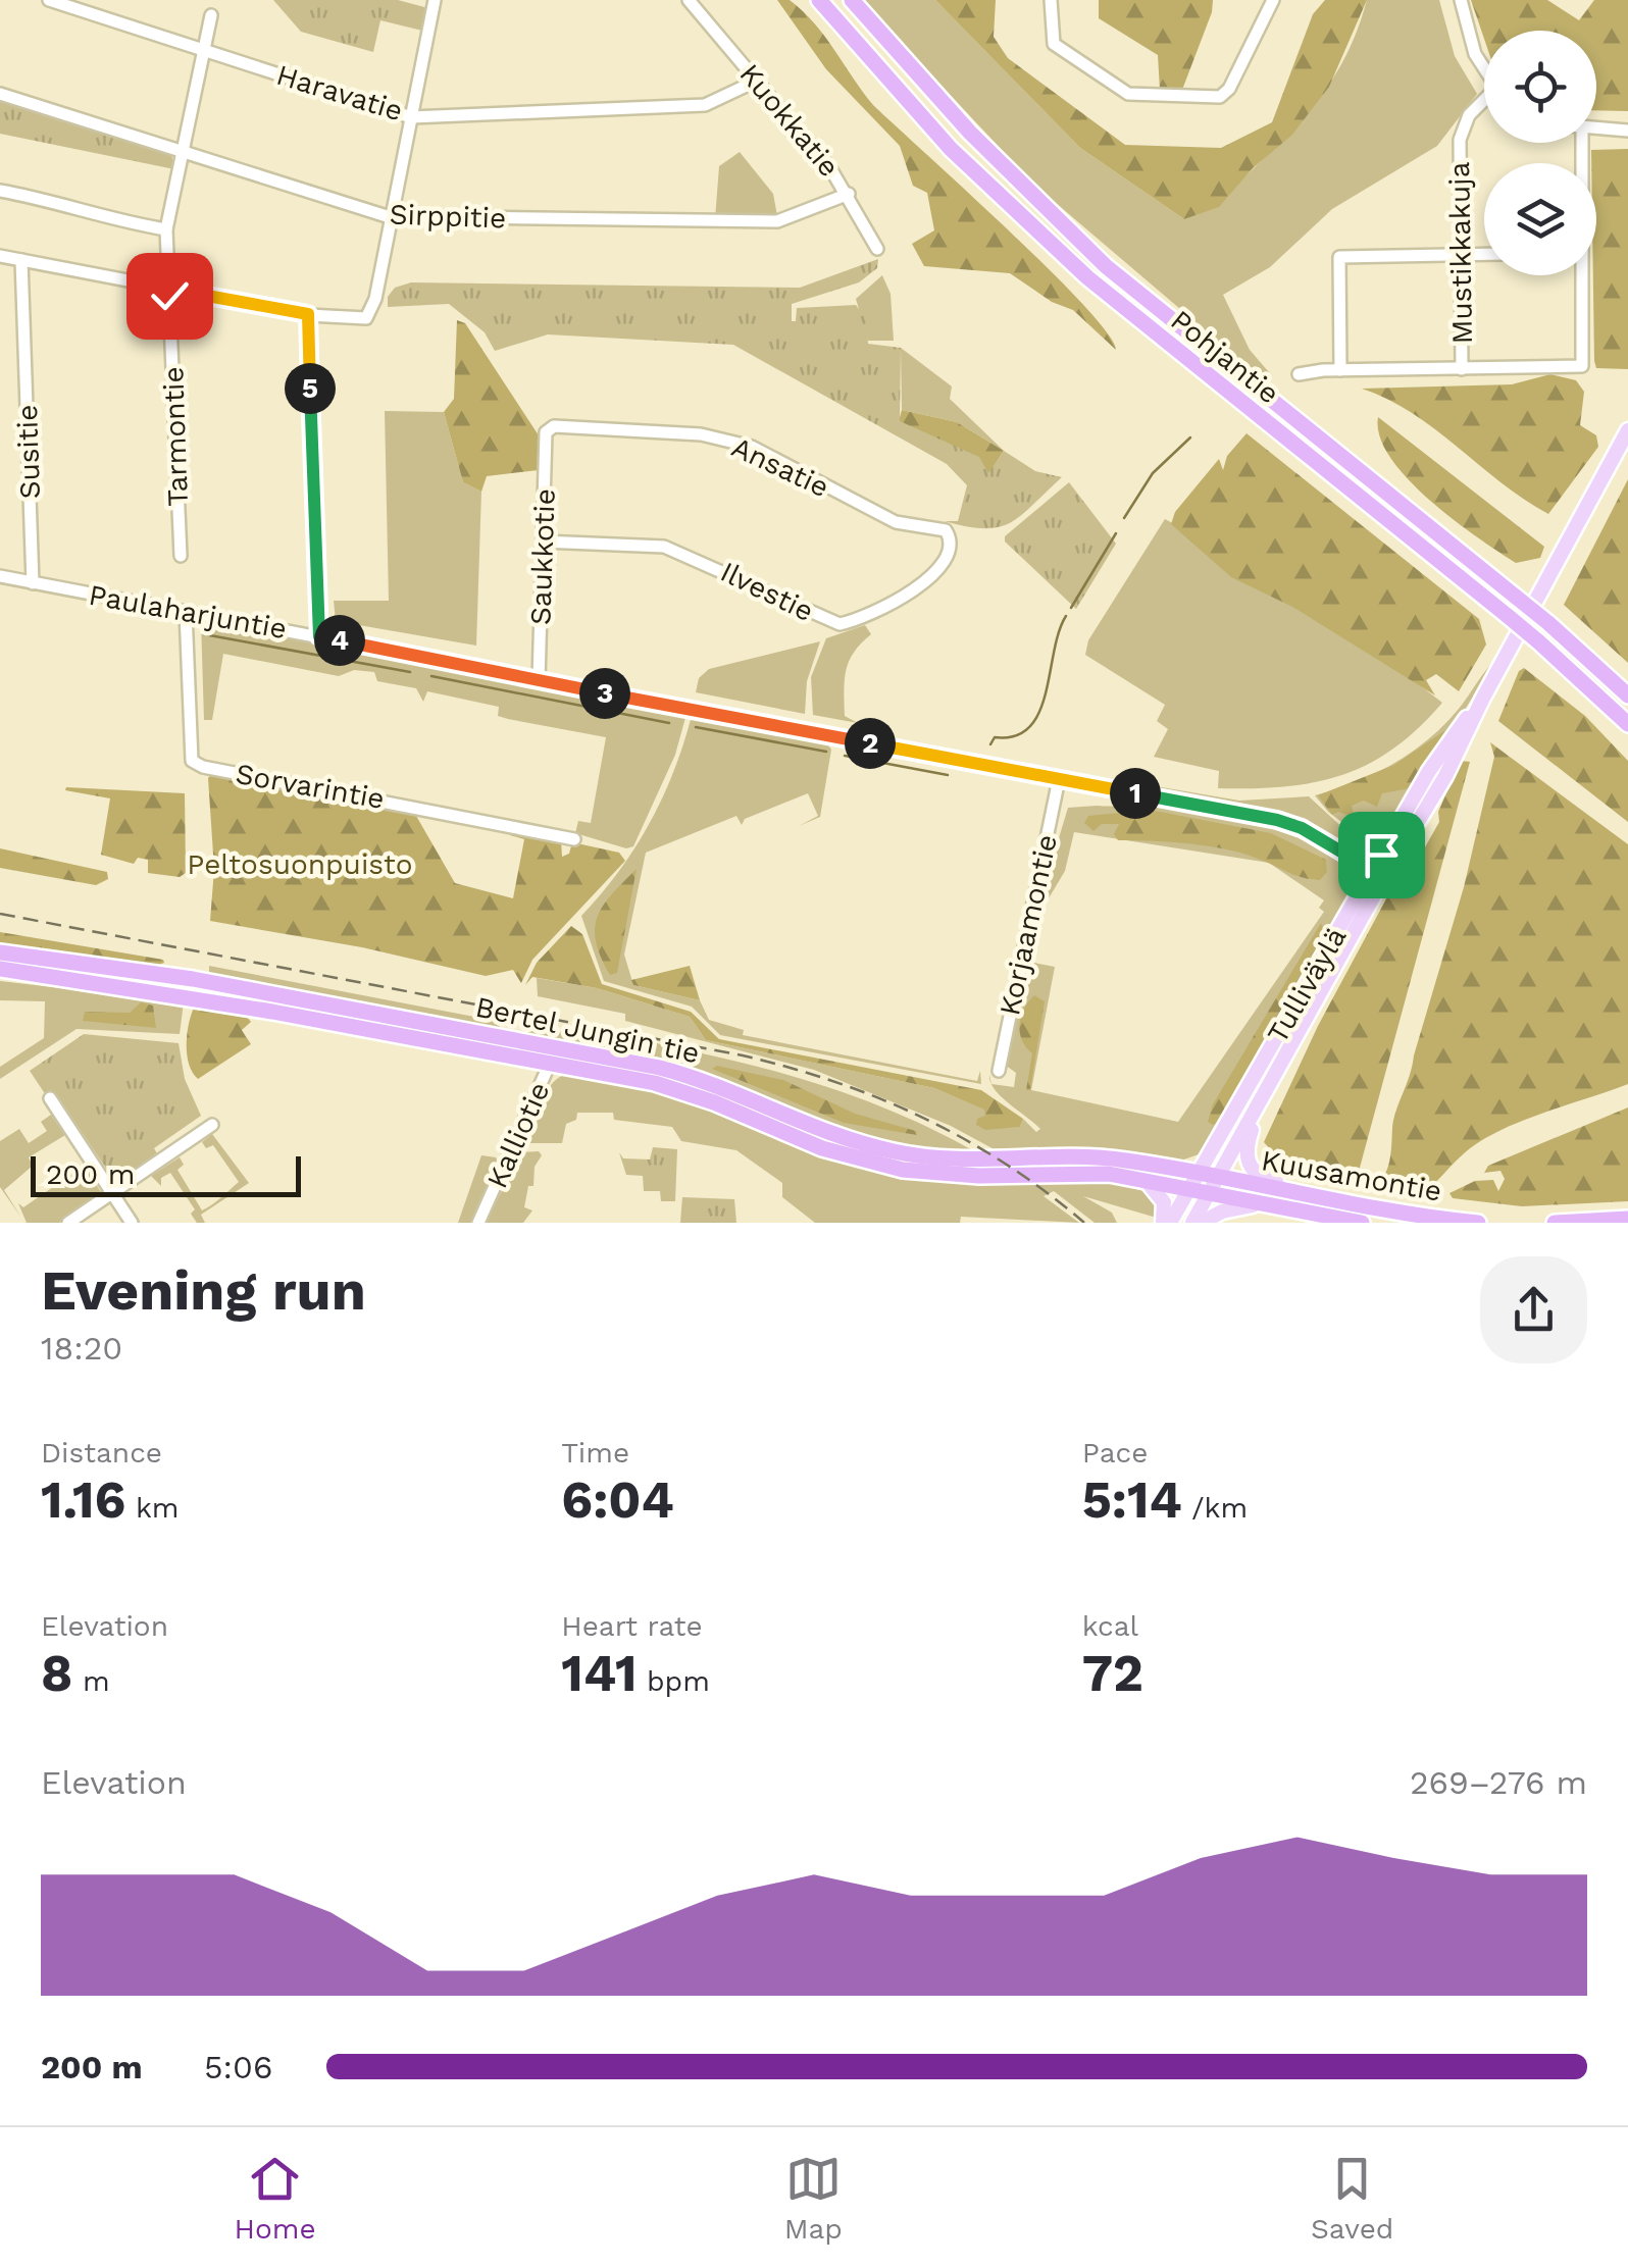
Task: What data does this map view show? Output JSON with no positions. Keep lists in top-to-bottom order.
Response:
{
  "streets": {
    "highway": ["Pohjantie", "Bertel Jungin tie", "Kuusamontie"],
    "main road": ["Tulliväylä"],
    "street": [
      "Haravatie",
      "Kuokkatie",
      "Sirppitie",
      "Mustikkakuja",
      "Tarmontie",
      "Susitie",
      "Ansatie",
      "Saukkotie",
      "Ilvestie",
      "Paulaharjuntie",
      "Sorvarintie",
      "Korjaamontie",
      "Kalliotie"
    ]
  },
  "crossings": [
    ["Haravatie", "Kuokkatie"],
    ["Haravatie", "Tarmontie"],
    ["Kuokkatie", "Sirppitie"],
    ["Sirppitie", "Tarmontie"],
    ["Susitie", "Paulaharjuntie"],
    ["Ansatie", "Saukkotie"],
    ["Ansatie", "Ilvestie"],
    ["Saukkotie", "Ilvestie"],
    ["Saukkotie", "Paulaharjuntie"],
    ["Paulaharjuntie", "Sorvarintie"],
    ["Paulaharjuntie", "Korjaamontie"],
    ["Paulaharjuntie", "Tulliväylä"],
    ["Tulliväylä", "Bertel Jungin tie"],
    ["Tulliväylä", "Kuusamontie"],
    ["Bertel Jungin tie", "Kalliotie"],
    ["Bertel Jungin tie", "Kuusamontie"]
  ],
  "parks": ["Peltosuonpuisto"],
  "scale_bar": "200 m",
  "page": {
    "pins": [
      "5",
      "4",
      "3",
      "2",
      "1"
    ],
    "scale": "200 m",
    "heading": ["Evening run", "18:20"],
    "stats": [
      ["Distance", "1.16 km"],
      ["Time", "6:04"],
      ["Pace", "5:14 /km"],
      ["Elevation", "8 m"],
      ["Heart rate", "141 bpm"],
      ["kcal", "72"]
    ],
    "chart": ["Elevation", "269–276 m"],
    "list": [
      {
        "name": "200 m",
        "note": "5:06"
      }
    ],
    "tabs": ["Home", "Map", "Saved"]
  }
}
